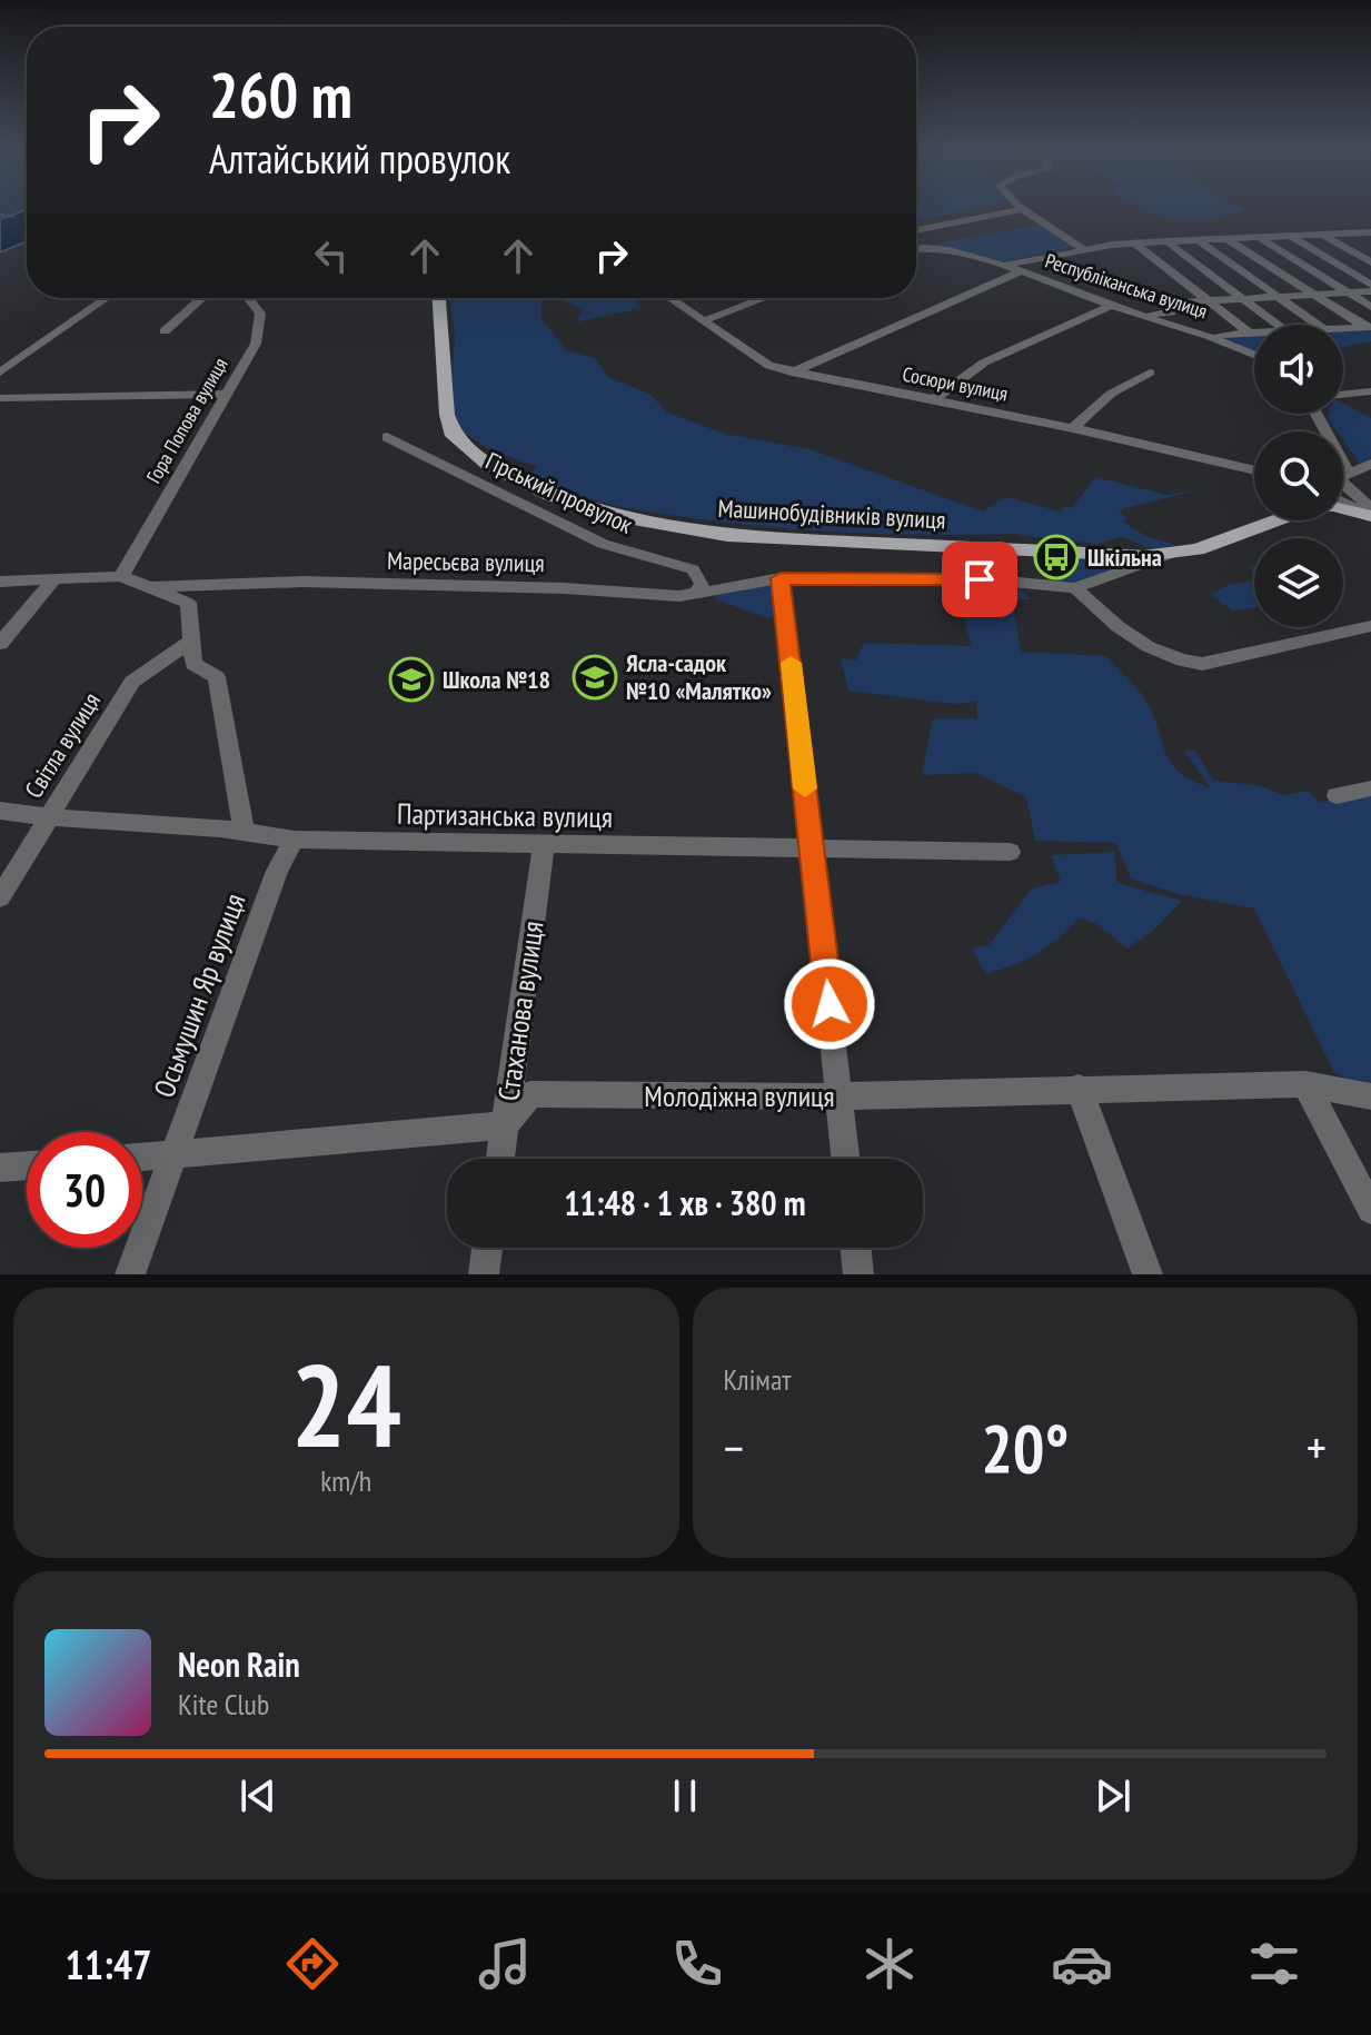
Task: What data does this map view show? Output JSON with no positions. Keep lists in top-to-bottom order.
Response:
{
  "streets": {
    "main road": ["Машинобудівників вулиця"],
    "street": [
      "Республіканська вулиця",
      "Сосюри вулиця",
      "Гора Попова вулиця",
      "Гірський провулок",
      "Маресьєва вулиця",
      "Світла вулиця",
      "Партизанська вулиця",
      "Осьмушин Яр вулиця",
      "Стаханова вулиця",
      "Молодіжна вулиця"
    ]
  },
  "crossings": [
    ["Гірський провулок", "Маресьєва вулиця"],
    ["Світла вулиця", "Партизанська вулиця"],
    ["Партизанська вулиця", "Осьмушин Яр вулиця"],
    ["Партизанська вулиця", "Стаханова вулиця"],
    ["Стаханова вулиця", "Молодіжна вулиця"]
  ],
  "places": {
    "bus stop": ["Шкільна"],
    "school or university": ["Ясла-садок №10 «Малятко»", "Школа №18"]
  },
  "page": {
    "turn": ["260 m", "Алтайський провулок"],
    "limit": "30",
    "trip": "11:48 · 1 хв · 380 m",
    "tile": [
      ["24", "km/h"],
      "Клімат"
    ],
    "heat": ["−", "20°", "+"],
    "song": ["Neon Rain", "Kite Club"],
    "tabs": "11:47"
  }
}
